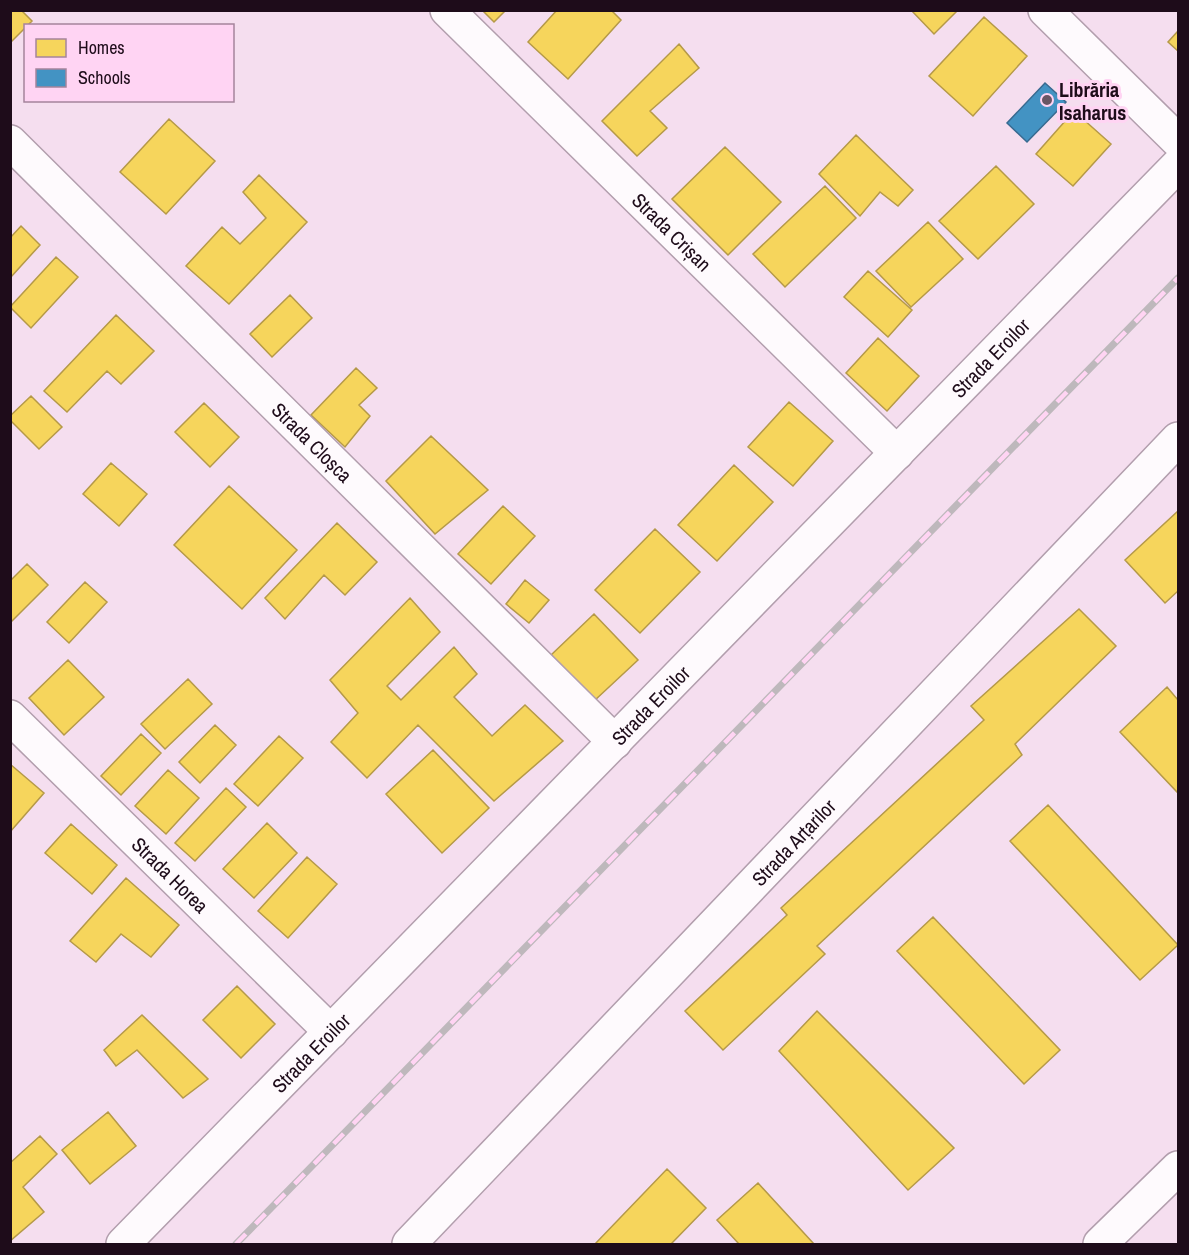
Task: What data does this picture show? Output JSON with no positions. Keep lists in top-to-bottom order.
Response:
{
  "streets": {
    "street": [
      "Strada Crișan",
      "Strada Eroilor",
      "Strada Cloșca",
      "Strada Arțarilor",
      "Strada Horea"
    ]
  },
  "crossings": [
    ["Strada Crișan", "Strada Eroilor"],
    ["Strada Eroilor", "Strada Cloșca"],
    ["Strada Eroilor", "Strada Horea"]
  ],
  "places": ["Librăria Isaharus"],
  "legend": ["Homes", "Schools"]
}
